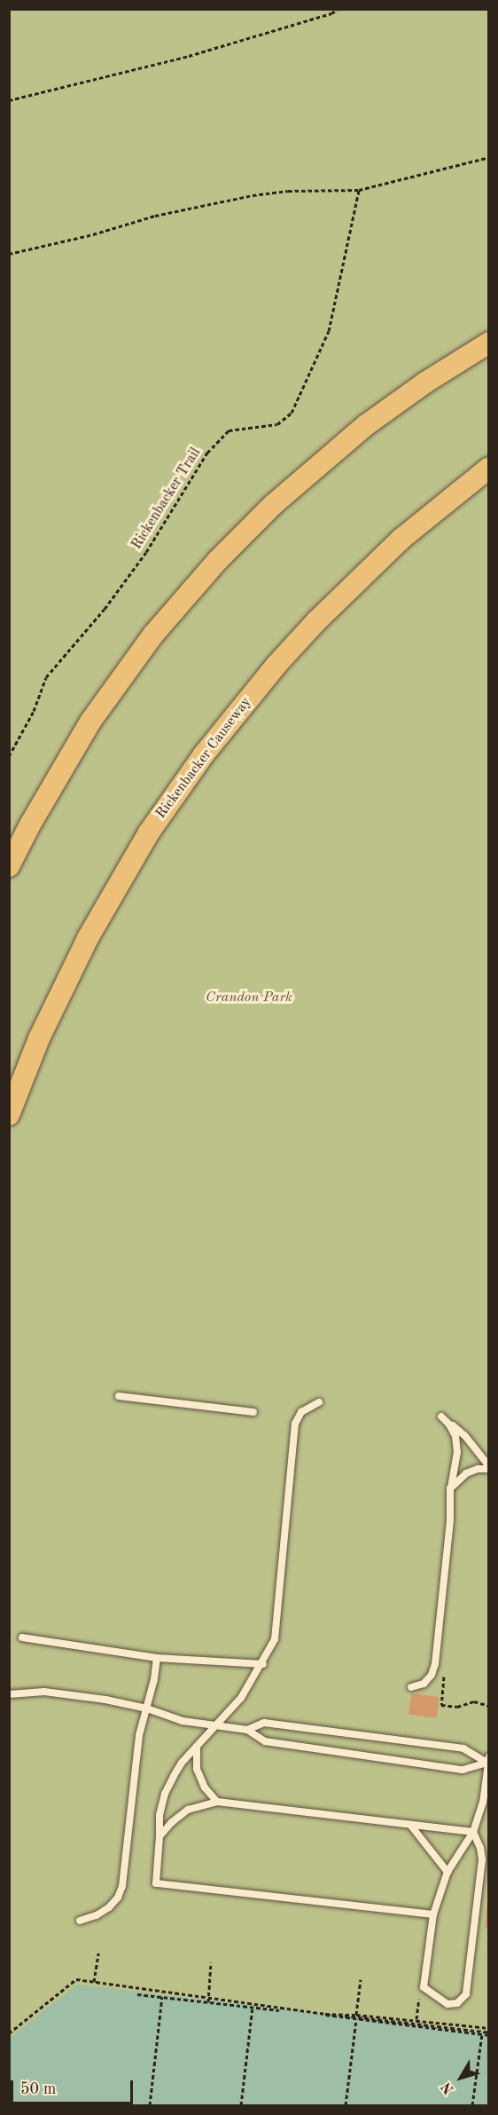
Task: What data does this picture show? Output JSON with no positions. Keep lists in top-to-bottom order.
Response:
{
  "streets": {
    "main road": ["Rickenbacker Causeway"],
    "path": ["Rickenbacker Trail"]
  },
  "parks": ["Crandon Park"],
  "scale_bar": "50 m",
  "north": "bottom left"
}
